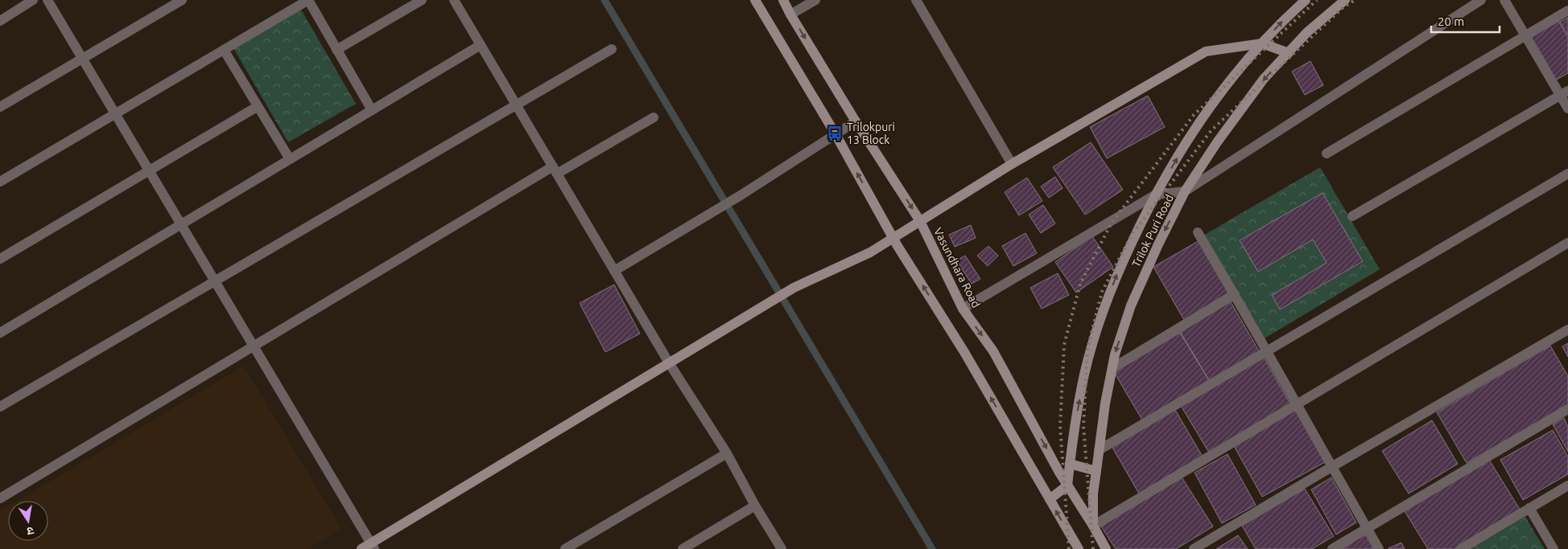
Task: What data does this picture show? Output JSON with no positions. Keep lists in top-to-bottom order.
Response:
{
  "streets": {
    "street": ["Trilok Puri Road", "Vasundhara Road"]
  },
  "crossings": [
    ["Trilok Puri Road", "Vasundhara Road"]
  ],
  "places": {
    "bus stop": ["Trilokpuri 13 Block"]
  },
  "scale_bar": "20 m",
  "north": "bottom"
}
